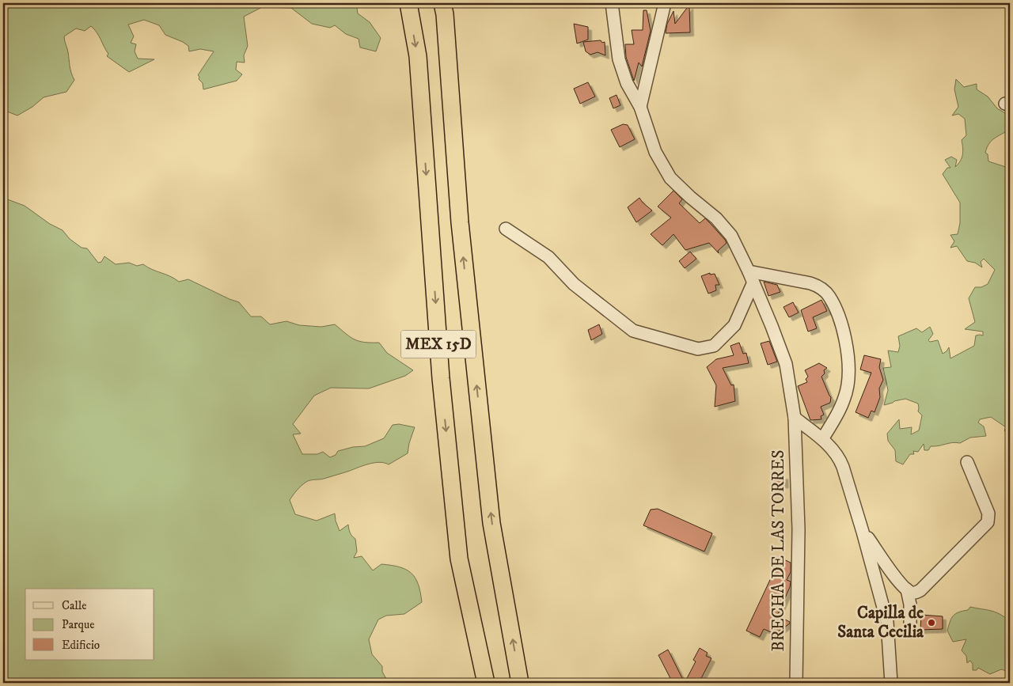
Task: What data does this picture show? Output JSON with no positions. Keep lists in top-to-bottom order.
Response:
{
  "streets": {
    "highway": ["MEX 15D"],
    "street": ["BRECHA DE LAS TORRES"]
  },
  "places": ["Capilla de Santa Cecilia"],
  "legend": ["Calle", "Parque", "Edificio"]
}
